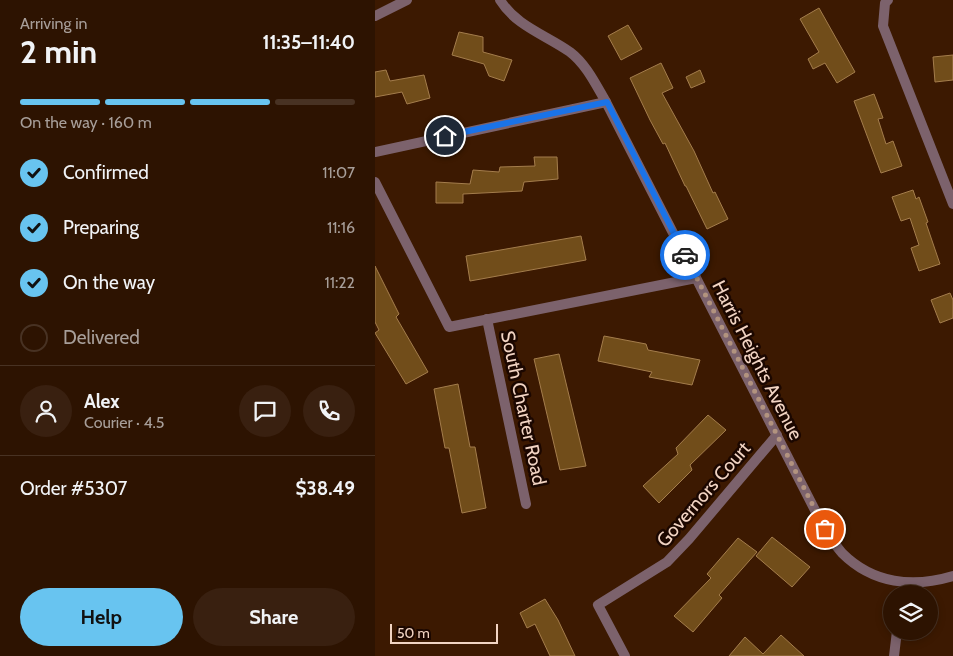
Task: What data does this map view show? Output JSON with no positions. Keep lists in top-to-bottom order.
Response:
{
  "streets": {
    "street": ["Harris Heights Avenue", "South Charter Road", "Governors Court"]
  },
  "crossings": [
    ["Harris Heights Avenue", "South Charter Road"],
    ["Harris Heights Avenue", "Governors Court"]
  ],
  "scale_bar": "50 m",
  "page": {
    "heading": ["2 min", "Arriving in", "11:35–11:40"],
    "panel": [
      "Alex",
      "Courier · 4.5",
      "Order #5307",
      "$38.49"
    ],
    "bar": "On the way · 160 m",
    "list": [
      ["Confirmed", "11:07"],
      ["Preparing", "11:16"],
      ["On the way", "11:22"],
      "Delivered"
    ],
    "buttons": ["Help", "Share"],
    "scale": "50 m"
  }
}
